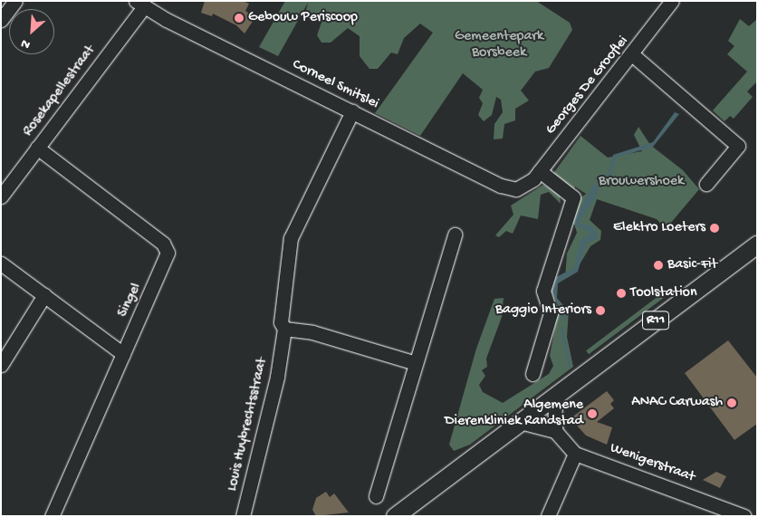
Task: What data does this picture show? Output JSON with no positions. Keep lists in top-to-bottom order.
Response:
{
  "streets": {
    "main road": ["R11"],
    "street": [
      "Corneel Smitslei",
      "Georges De Grooflei",
      "Rosekapellestraat",
      "Singel",
      "Louis Huybrechtsstraat",
      "Wenigerstraat"
    ]
  },
  "crossings": [
    ["Corneel Smitslei", "Georges De Grooflei"],
    ["Corneel Smitslei", "Rosekapellestraat"],
    ["Corneel Smitslei", "Louis Huybrechtsstraat"],
    ["Rosekapellestraat", "Singel"]
  ],
  "parks": ["Gemeentepark Borsbeek", "Brouwershoek"],
  "places": [
    "Gebouw Periscoop",
    "Elektro Loeters",
    "Basic-Fit",
    "Toolstation",
    "Baggio Interiors",
    "ANAC Carwash",
    "Algemene Dierenkliniek Randstad"
  ],
  "north": "bottom left"
}
